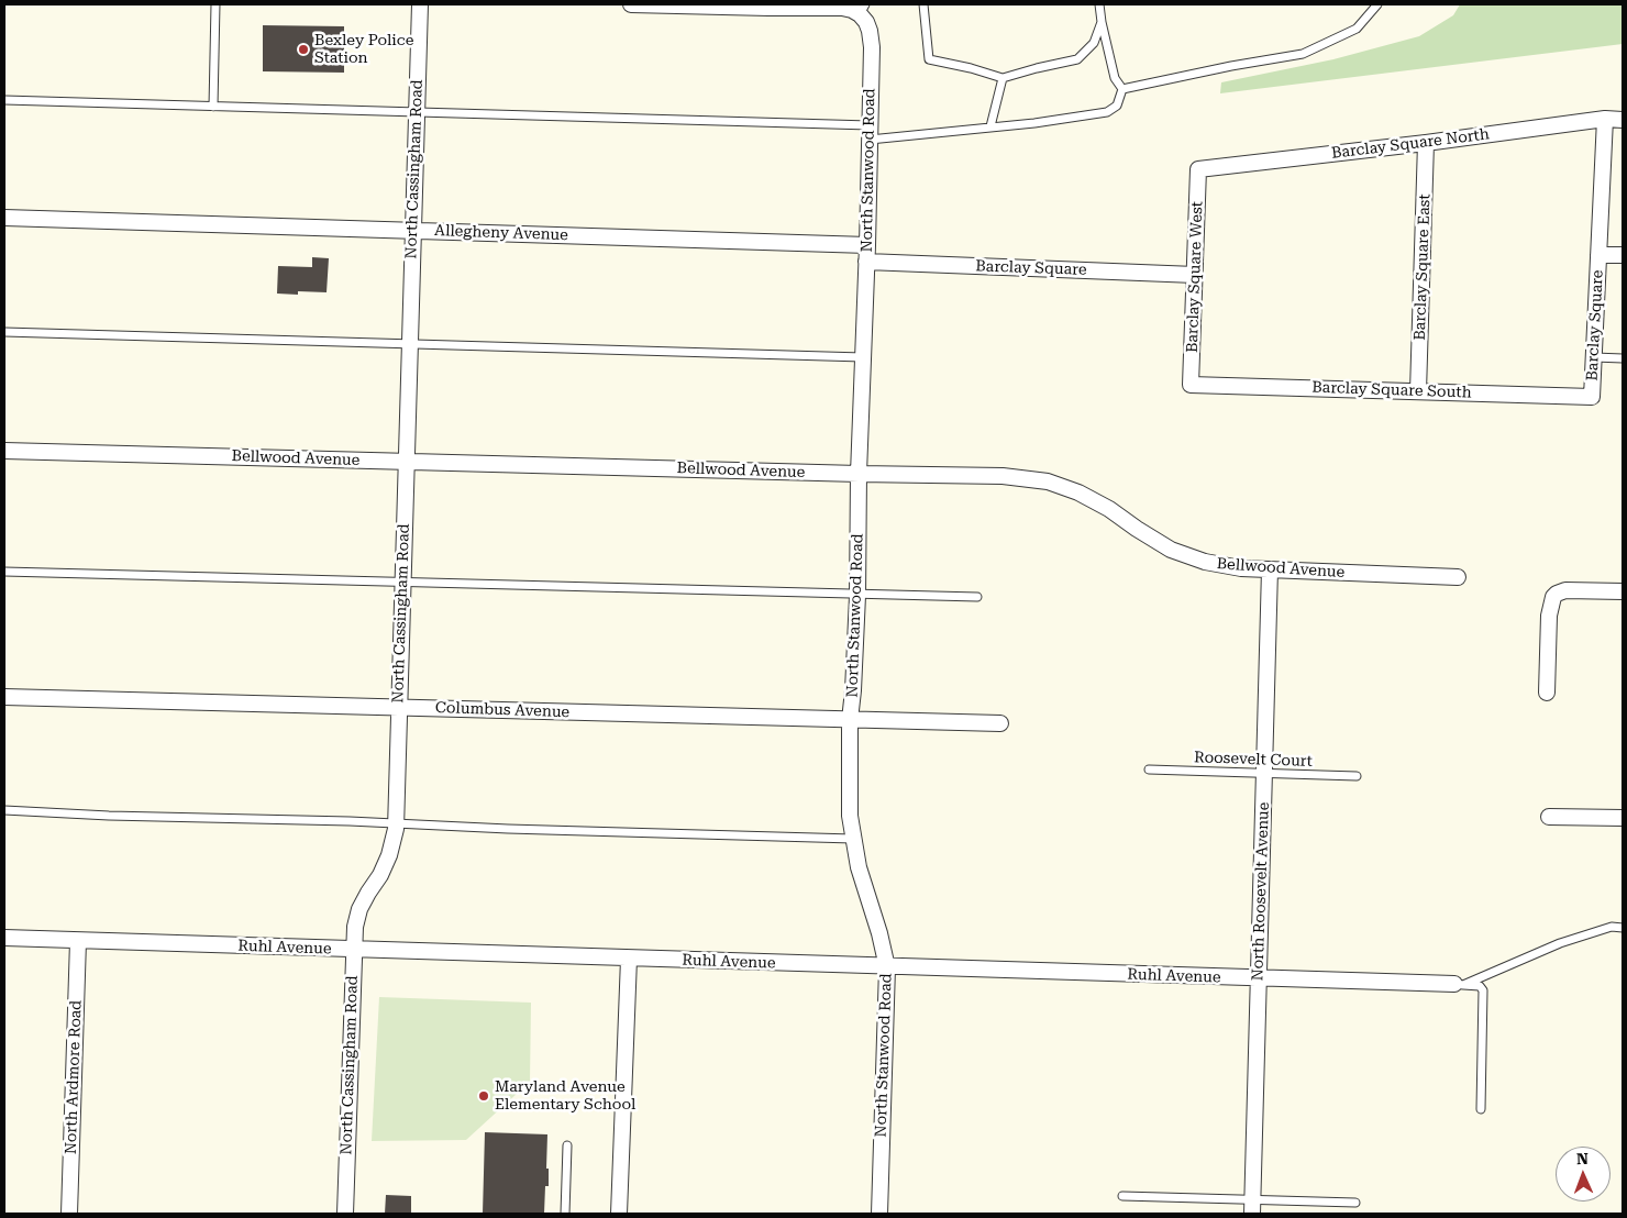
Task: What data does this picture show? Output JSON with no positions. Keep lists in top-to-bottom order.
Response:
{
  "streets": {
    "street": [
      "Barclay Square North",
      "North Cassingham Road",
      "North Stanwood Road",
      "Allegheny Avenue",
      "Barclay Square East",
      "Barclay Square",
      "Barclay Square West",
      "Barclay Square South",
      "Bellwood Avenue",
      "Columbus Avenue",
      "North Roosevelt Avenue",
      "Ruhl Avenue",
      "North Ardmore Road"
    ],
    "lane": ["Roosevelt Court"]
  },
  "crossings": [
    ["Barclay Square North", "Barclay Square East"],
    ["Barclay Square North", "Barclay Square"],
    ["Barclay Square North", "Barclay Square West"],
    ["North Cassingham Road", "Allegheny Avenue"],
    ["North Cassingham Road", "Bellwood Avenue"],
    ["North Cassingham Road", "Columbus Avenue"],
    ["North Cassingham Road", "Ruhl Avenue"],
    ["North Stanwood Road", "Allegheny Avenue"],
    ["North Stanwood Road", "Barclay Square"],
    ["North Stanwood Road", "Bellwood Avenue"],
    ["North Stanwood Road", "Columbus Avenue"],
    ["North Stanwood Road", "Ruhl Avenue"],
    ["Barclay Square East", "Barclay Square South"],
    ["Barclay Square", "Barclay Square West"],
    ["Barclay Square", "Barclay Square South"],
    ["Barclay Square West", "Barclay Square South"],
    ["Bellwood Avenue", "North Roosevelt Avenue"],
    ["Roosevelt Court", "North Roosevelt Avenue"],
    ["North Roosevelt Avenue", "Ruhl Avenue"],
    ["Ruhl Avenue", "North Ardmore Road"]
  ],
  "places": ["Bexley Police Station", "Maryland Avenue Elementary School"],
  "north": "top"
}
